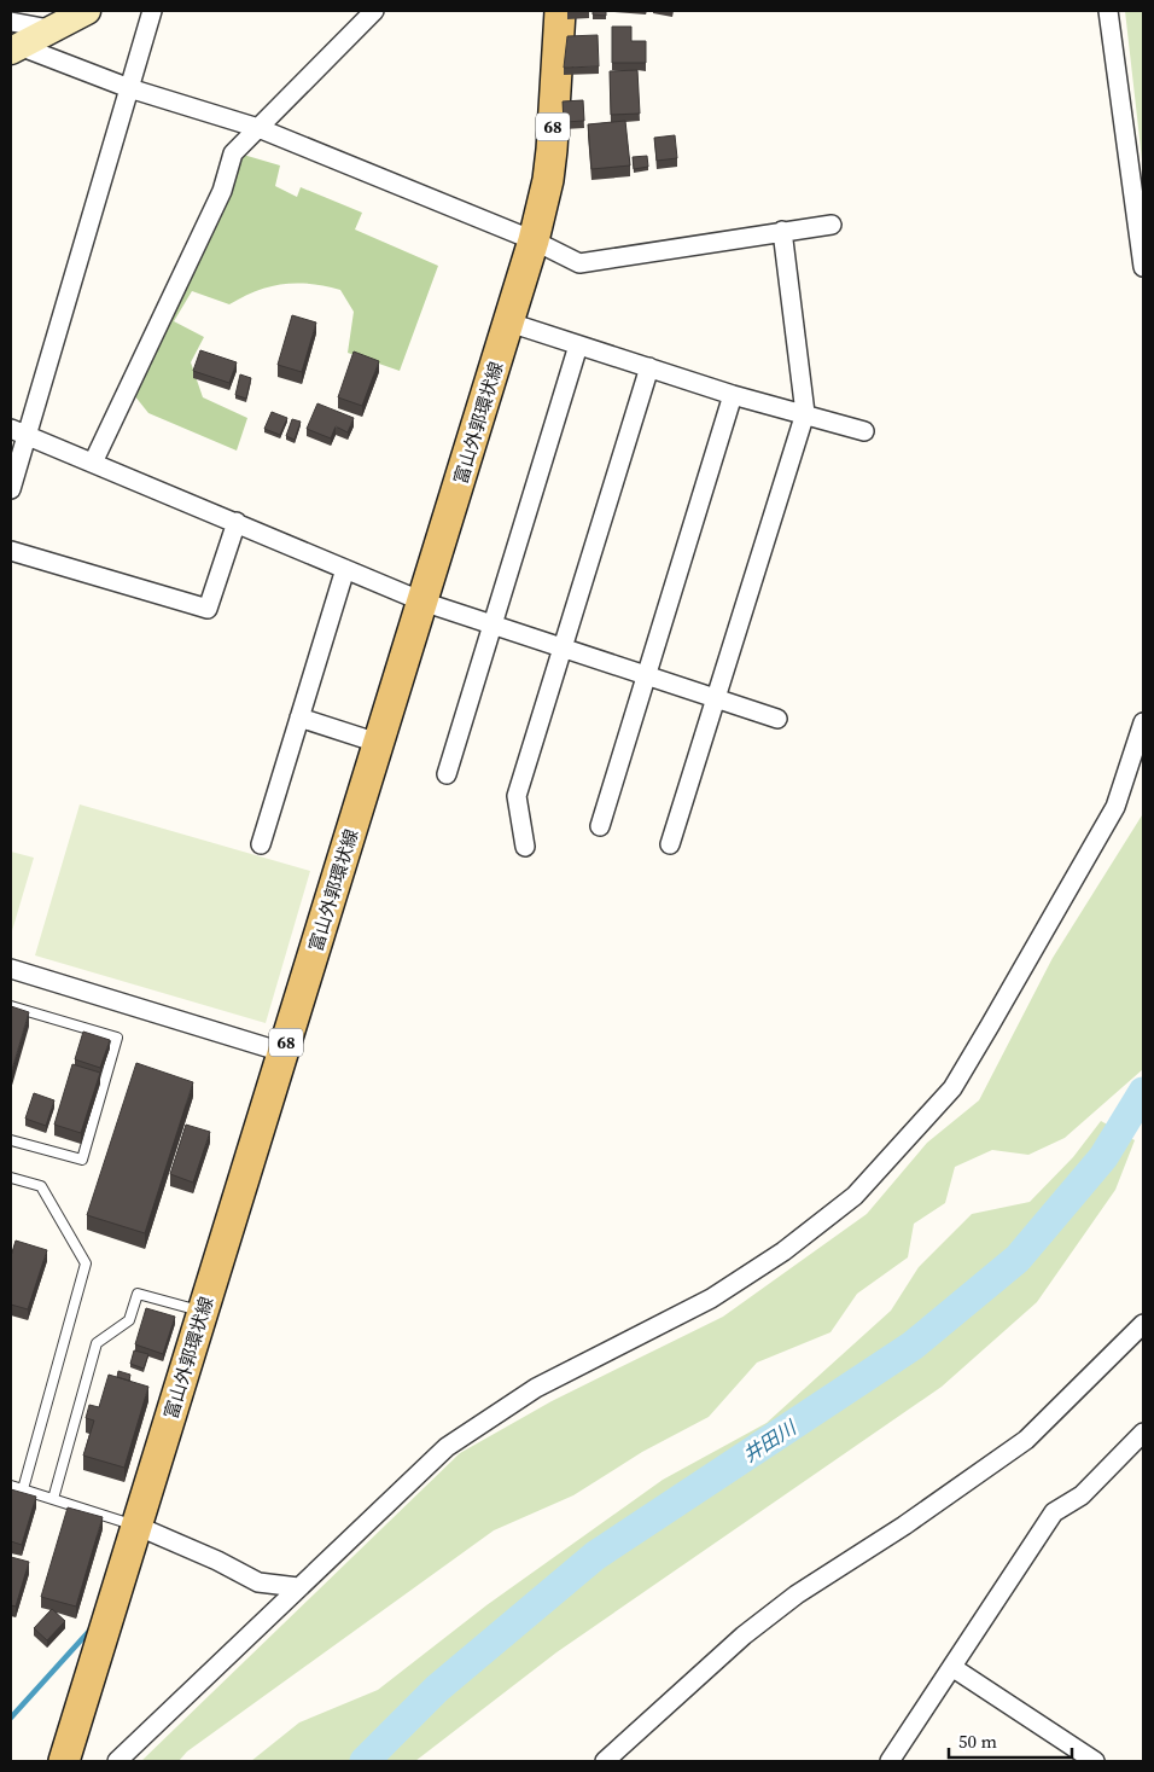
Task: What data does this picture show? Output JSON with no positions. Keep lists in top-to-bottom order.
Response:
{
  "streets": {
    "main road": ["68", "富山外郭環状線"]
  },
  "water": ["井田川"],
  "scale_bar": "50 m"
}
